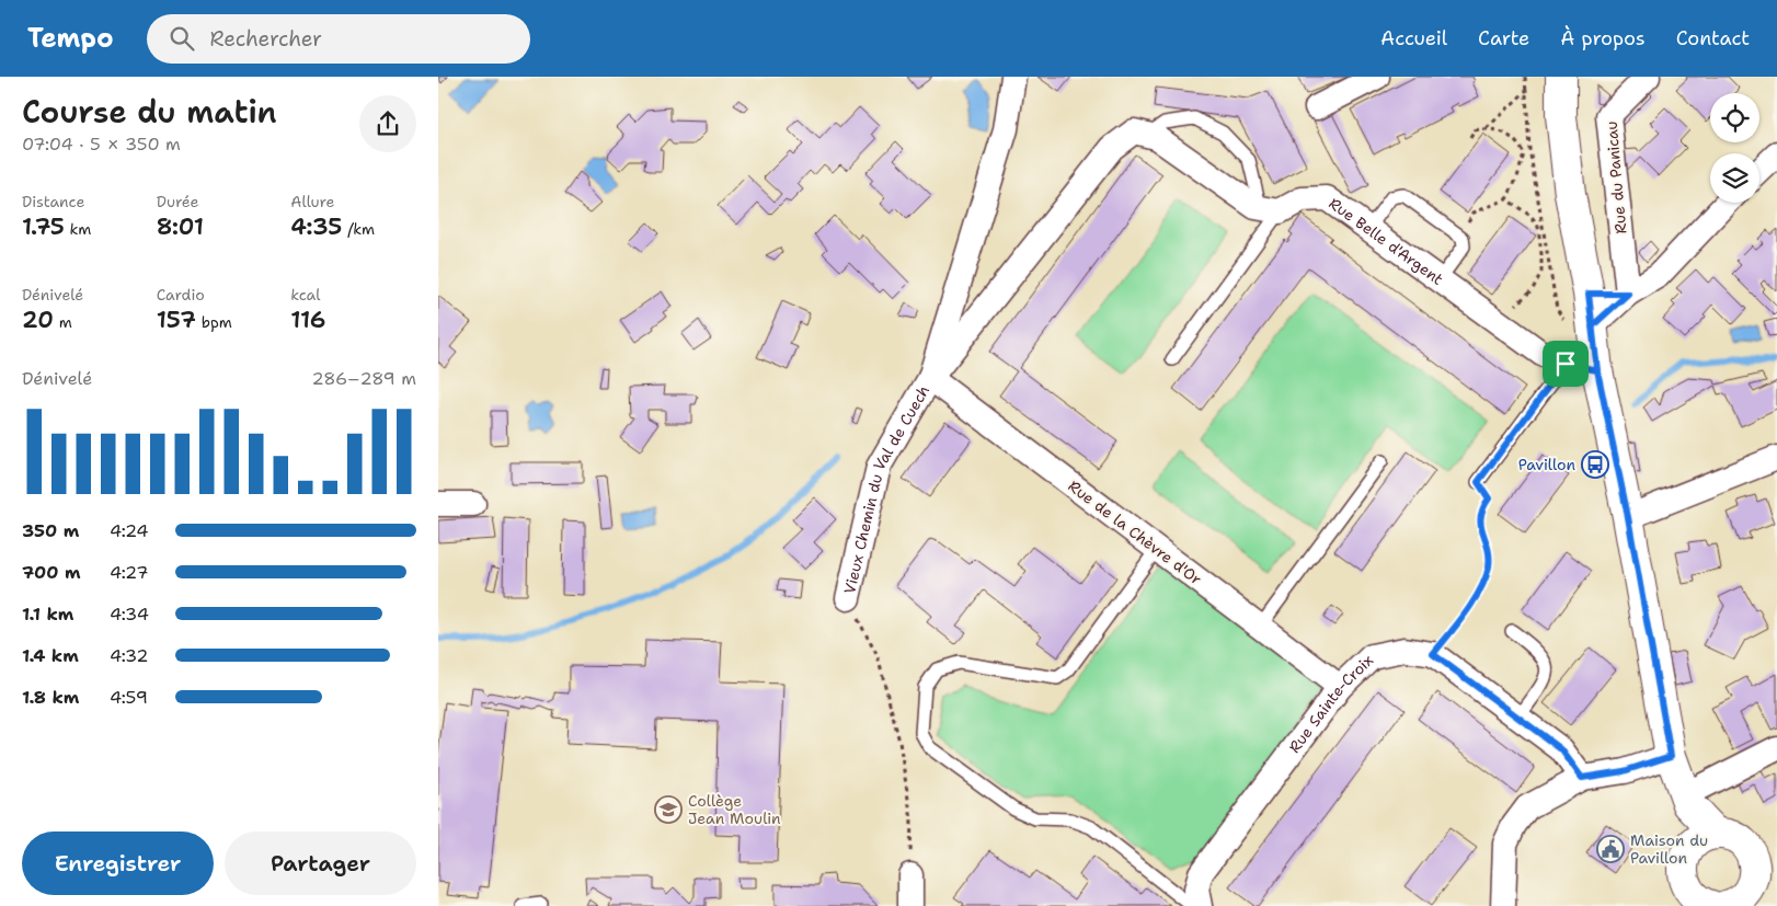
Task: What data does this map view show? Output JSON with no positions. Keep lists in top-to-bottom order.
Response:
{
  "streets": {
    "street": [
      "Rue du Panicau",
      "Rue Belle d'Argent",
      "Vieux Chemin du Val de Cuech",
      "Rue de la Chèvre d'Or",
      "Rue Sainte-Croix"
    ]
  },
  "crossings": [
    ["Vieux Chemin du Val de Cuech", "Rue de la Chèvre d'Or"],
    ["Rue de la Chèvre d'Or", "Rue Sainte-Croix"]
  ],
  "places": {
    "bus stop": ["Pavillon"],
    "school or university": ["Collège Jean Moulin"],
    "public building": ["Maison du Pavillon"]
  },
  "page": {
    "header": "Tempo",
    "search": "Rechercher",
    "nav": [
      "Accueil",
      "Carte",
      "À propos",
      "Contact"
    ],
    "heading": ["Course du matin", "07:04 · 5 × 350 m"],
    "stats": [
      ["Distance", "1.75 km"],
      ["Durée", "8:01"],
      ["Allure", "4:35 /km"],
      ["Dénivelé", "20 m"],
      ["Cardio", "157 bpm"],
      ["kcal", "116"]
    ],
    "chart": ["Dénivelé", "286–289 m"],
    "list": [
      {
        "name": "350 m",
        "note": "4:24"
      },
      {
        "name": "700 m",
        "note": "4:27"
      },
      {
        "name": "1.1 km",
        "note": "4:34"
      },
      {
        "name": "1.4 km",
        "note": "4:32"
      },
      {
        "name": "1.8 km",
        "note": "4:59"
      }
    ],
    "buttons": ["Enregistrer", "Partager"]
  }
}
